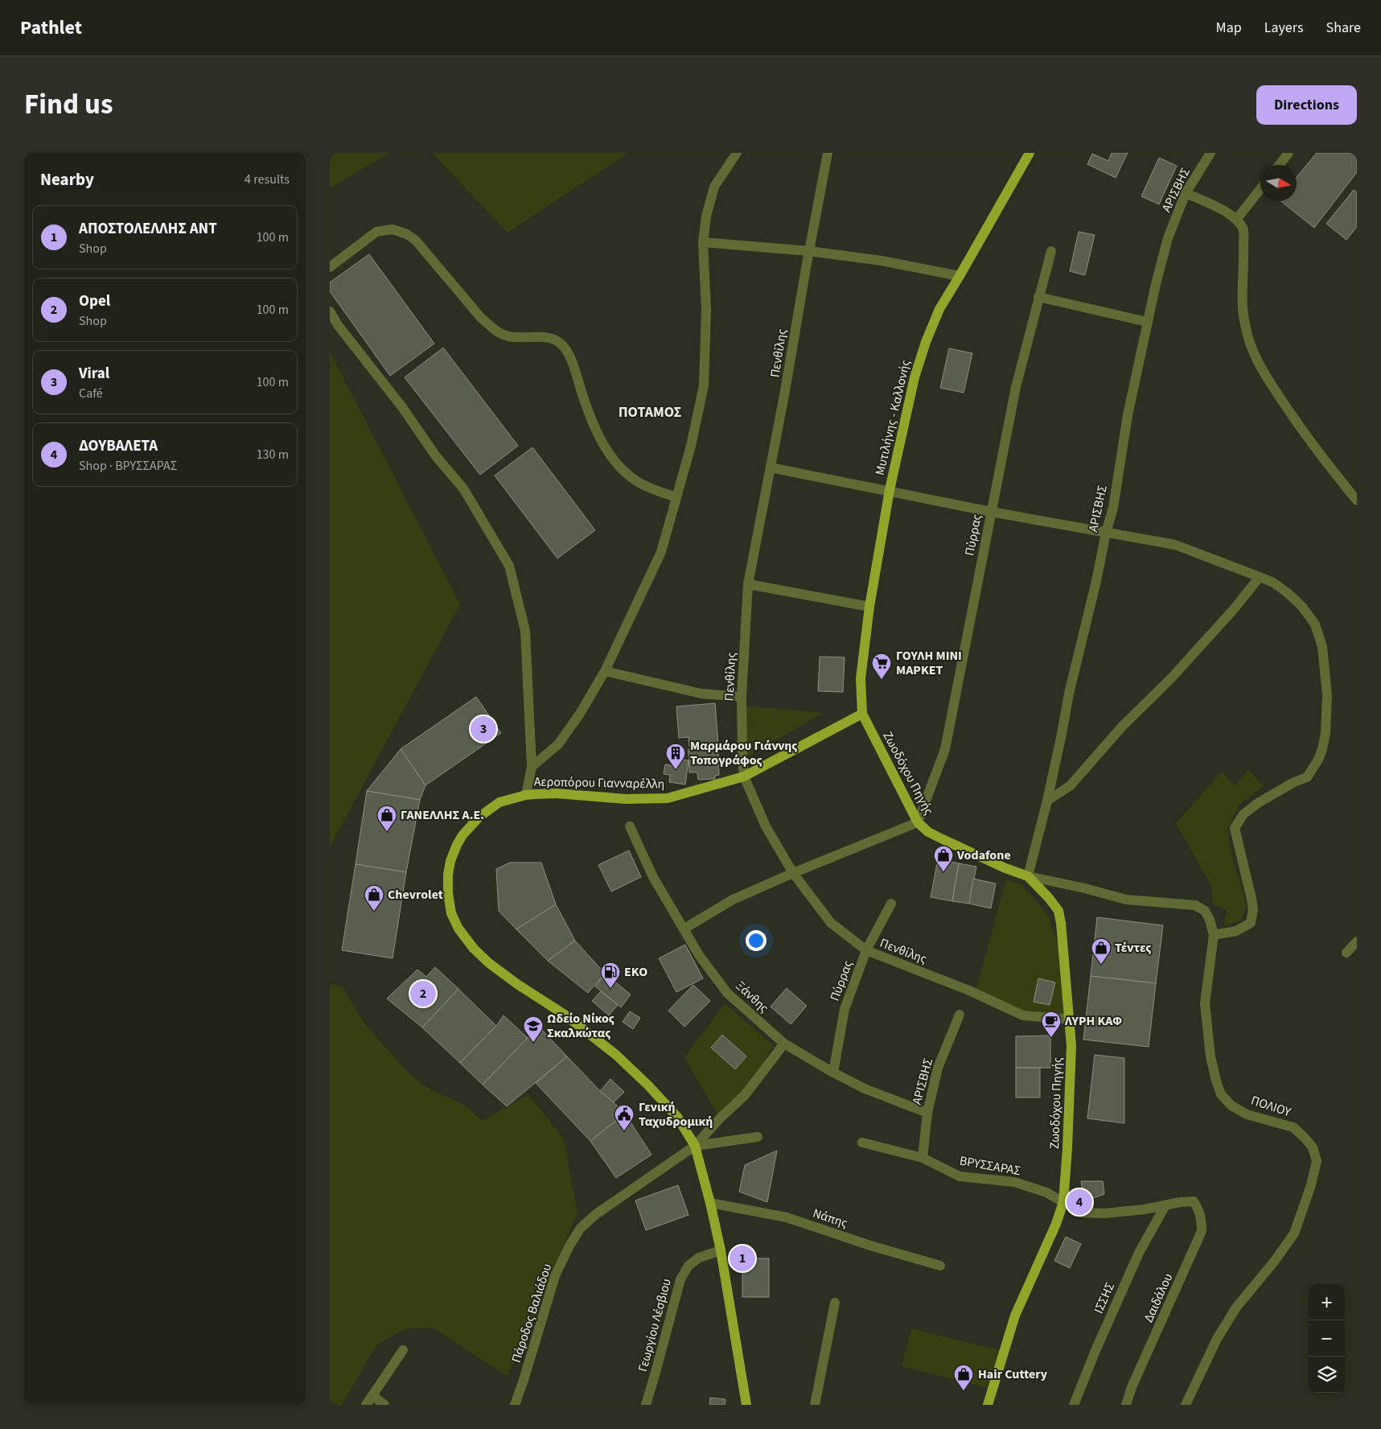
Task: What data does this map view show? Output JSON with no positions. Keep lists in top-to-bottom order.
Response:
{
  "streets": {
    "main road": ["Μυτιλήνης - Καλλονής", "Ζωοδόχου Πηγής", "Αεροπόρου Γιανναρέλλη"],
    "street": [
      "ΑΡΙΣΒΗΣ",
      "Πενθίλης",
      "Πύρρας",
      "Ξάνθης",
      "ΠΟΛΙΟΥ",
      "ΒΡΥΣΣΑΡΑΣ",
      "Νάπης",
      "ΙΣΣΗΣ",
      "Δαιδάλου",
      "Πάροδος Βαλιάδου",
      "Γεωργίου Λέσβιου"
    ]
  },
  "crossings": [
    ["ΑΡΙΣΒΗΣ", "Ζωοδόχου Πηγής"],
    ["ΑΡΙΣΒΗΣ", "Ξάνθης"],
    ["ΑΡΙΣΒΗΣ", "ΠΟΛΙΟΥ"],
    ["ΑΡΙΣΒΗΣ", "ΒΡΥΣΣΑΡΑΣ"],
    ["Πενθίλης", "Πύρρας"],
    ["Πενθίλης", "Ζωοδόχου Πηγής"],
    ["Πενθίλης", "Αεροπόρου Γιανναρέλλη"],
    ["Μυτιλήνης - Καλλονής", "Ζωοδόχου Πηγής"],
    ["Μυτιλήνης - Καλλονής", "Αεροπόρου Γιανναρέλλη"],
    ["Πύρρας", "Ζωοδόχου Πηγής"],
    ["Πύρρας", "Ξάνθης"],
    ["Ζωοδόχου Πηγής", "Αεροπόρου Γιανναρέλλη"],
    ["Ζωοδόχου Πηγής", "ΠΟΛΙΟΥ"],
    ["Ζωοδόχου Πηγής", "ΒΡΥΣΣΑΡΑΣ"],
    ["Αεροπόρου Γιανναρέλλη", "Νάπης"],
    ["Αεροπόρου Γιανναρέλλη", "Πάροδος Βαλιάδου"],
    ["Αεροπόρου Γιανναρέλλη", "Γεωργίου Λέσβιου"],
    ["ΒΡΥΣΣΑΡΑΣ", "ΙΣΣΗΣ"],
    ["ΒΡΥΣΣΑΡΑΣ", "Δαιδάλου"]
  ],
  "districts": ["ΠΟΤΑΜΟΣ"],
  "places": {
    "supermarket": ["ΓΟΥΛΗ ΜΙΝΙ ΜΑΡΚΕΤ"],
    "building": ["Μαρμάρου Γιάννης Τοπογράφος"],
    "shop": [
      "ΓΑΝΕΛΛΗΣ Α.Ε.",
      "Vodafone",
      "Chevrolet",
      "Τέντες",
      "Hair Cuttery"
    ],
    "fuel station": ["EKO"],
    "cafe": ["ΛΥΡΗ ΚΑΦ"],
    "school or university": ["Ωδείο Νίκος Σκαλκώτας"],
    "public building": ["Γενική Ταχυδρομική"]
  },
  "north": "right",
  "page": {
    "header": "Pathlet",
    "nav": ["Map", "Layers", "Share"],
    "title": "Find us",
    "buttons": "Directions",
    "heading": ["Nearby", "4 results"],
    "list": [
      {
        "mark": "1",
        "name": "ΑΠΟΣΤΟΛΕΛΛΗΣ ΑΝΤ",
        "note": "Shop",
        "value": "100 m"
      },
      {
        "mark": "2",
        "name": "Opel",
        "note": "Shop",
        "value": "100 m"
      },
      {
        "mark": "3",
        "name": "Viral",
        "note": "Café",
        "value": "100 m"
      },
      {
        "mark": "4",
        "name": "ΔΟΥΒΑΛΕΤΑ",
        "note": "Shop · ΒΡΥΣΣΑΡΑΣ",
        "value": "130 m"
      }
    ],
    "pins": [
      "3",
      "2",
      "4",
      "1"
    ],
    "map_buttons": ["+", "−"]
  }
}
